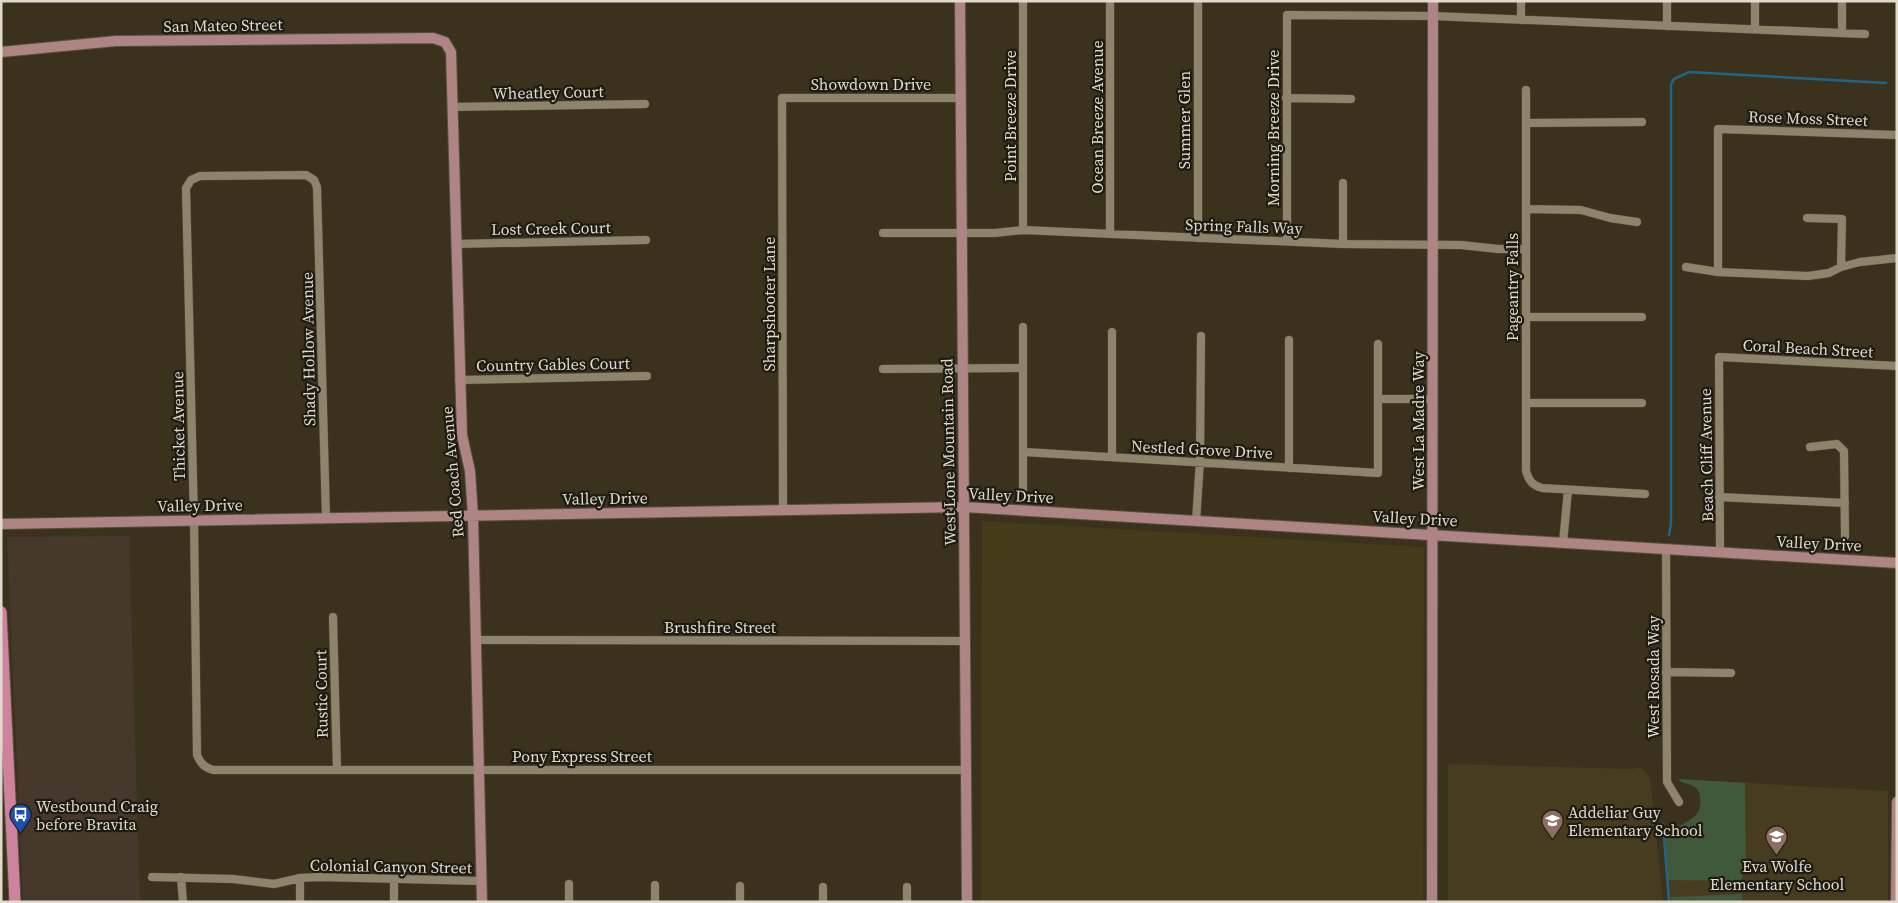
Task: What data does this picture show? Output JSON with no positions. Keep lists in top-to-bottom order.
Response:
{
  "streets": {
    "street": [
      "San Mateo Street",
      "Showdown Drive",
      "Wheatley Court",
      "Point Breeze Drive",
      "Ocean Breeze Avenue",
      "Rose Moss Street",
      "Summer Glen",
      "Morning Breeze Drive",
      "Spring Falls Way",
      "Lost Creek Court",
      "Pageantry Falls",
      "Sharpshooter Lane",
      "Coral Beach Street",
      "Shady Hollow Avenue",
      "Country Gables Court",
      "West La Madre Way",
      "Thicket Avenue",
      "Nestled Grove Drive",
      "West Lone Mountain Road",
      "Beach Cliff Avenue",
      "Red Coach Avenue",
      "Valley Drive",
      "Brushfire Street",
      "West Rosada Way",
      "Rustic Court",
      "Pony Express Street",
      "Colonial Canyon Street"
    ]
  },
  "crossings": [
    ["San Mateo Street", "Red Coach Avenue"],
    ["Showdown Drive", "Sharpshooter Lane"],
    ["Showdown Drive", "West Lone Mountain Road"],
    ["Wheatley Court", "Red Coach Avenue"],
    ["Point Breeze Drive", "Spring Falls Way"],
    ["Ocean Breeze Avenue", "Spring Falls Way"],
    ["Summer Glen", "Spring Falls Way"],
    ["Morning Breeze Drive", "Spring Falls Way"],
    ["Morning Breeze Drive", "West La Madre Way"],
    ["Spring Falls Way", "Pageantry Falls"],
    ["Spring Falls Way", "West La Madre Way"],
    ["Spring Falls Way", "West Lone Mountain Road"],
    ["Lost Creek Court", "Red Coach Avenue"],
    ["Sharpshooter Lane", "Valley Drive"],
    ["Coral Beach Street", "Beach Cliff Avenue"],
    ["Shady Hollow Avenue", "Thicket Avenue"],
    ["Shady Hollow Avenue", "Valley Drive"],
    ["Country Gables Court", "Red Coach Avenue"],
    ["West La Madre Way", "Valley Drive"],
    ["Thicket Avenue", "Valley Drive"],
    ["Thicket Avenue", "Pony Express Street"],
    ["West Lone Mountain Road", "Valley Drive"],
    ["West Lone Mountain Road", "Brushfire Street"],
    ["West Lone Mountain Road", "Pony Express Street"],
    ["Beach Cliff Avenue", "Valley Drive"],
    ["Red Coach Avenue", "Valley Drive"],
    ["Red Coach Avenue", "Brushfire Street"],
    ["Red Coach Avenue", "Pony Express Street"],
    ["Red Coach Avenue", "Colonial Canyon Street"],
    ["Valley Drive", "West Rosada Way"],
    ["Rustic Court", "Pony Express Street"]
  ],
  "places": {
    "bus stop": ["Westbound Craig before Bravita"],
    "school or university": ["Addeliar Guy Elementary School", "Eva Wolfe Elementary School"]
  }
}
